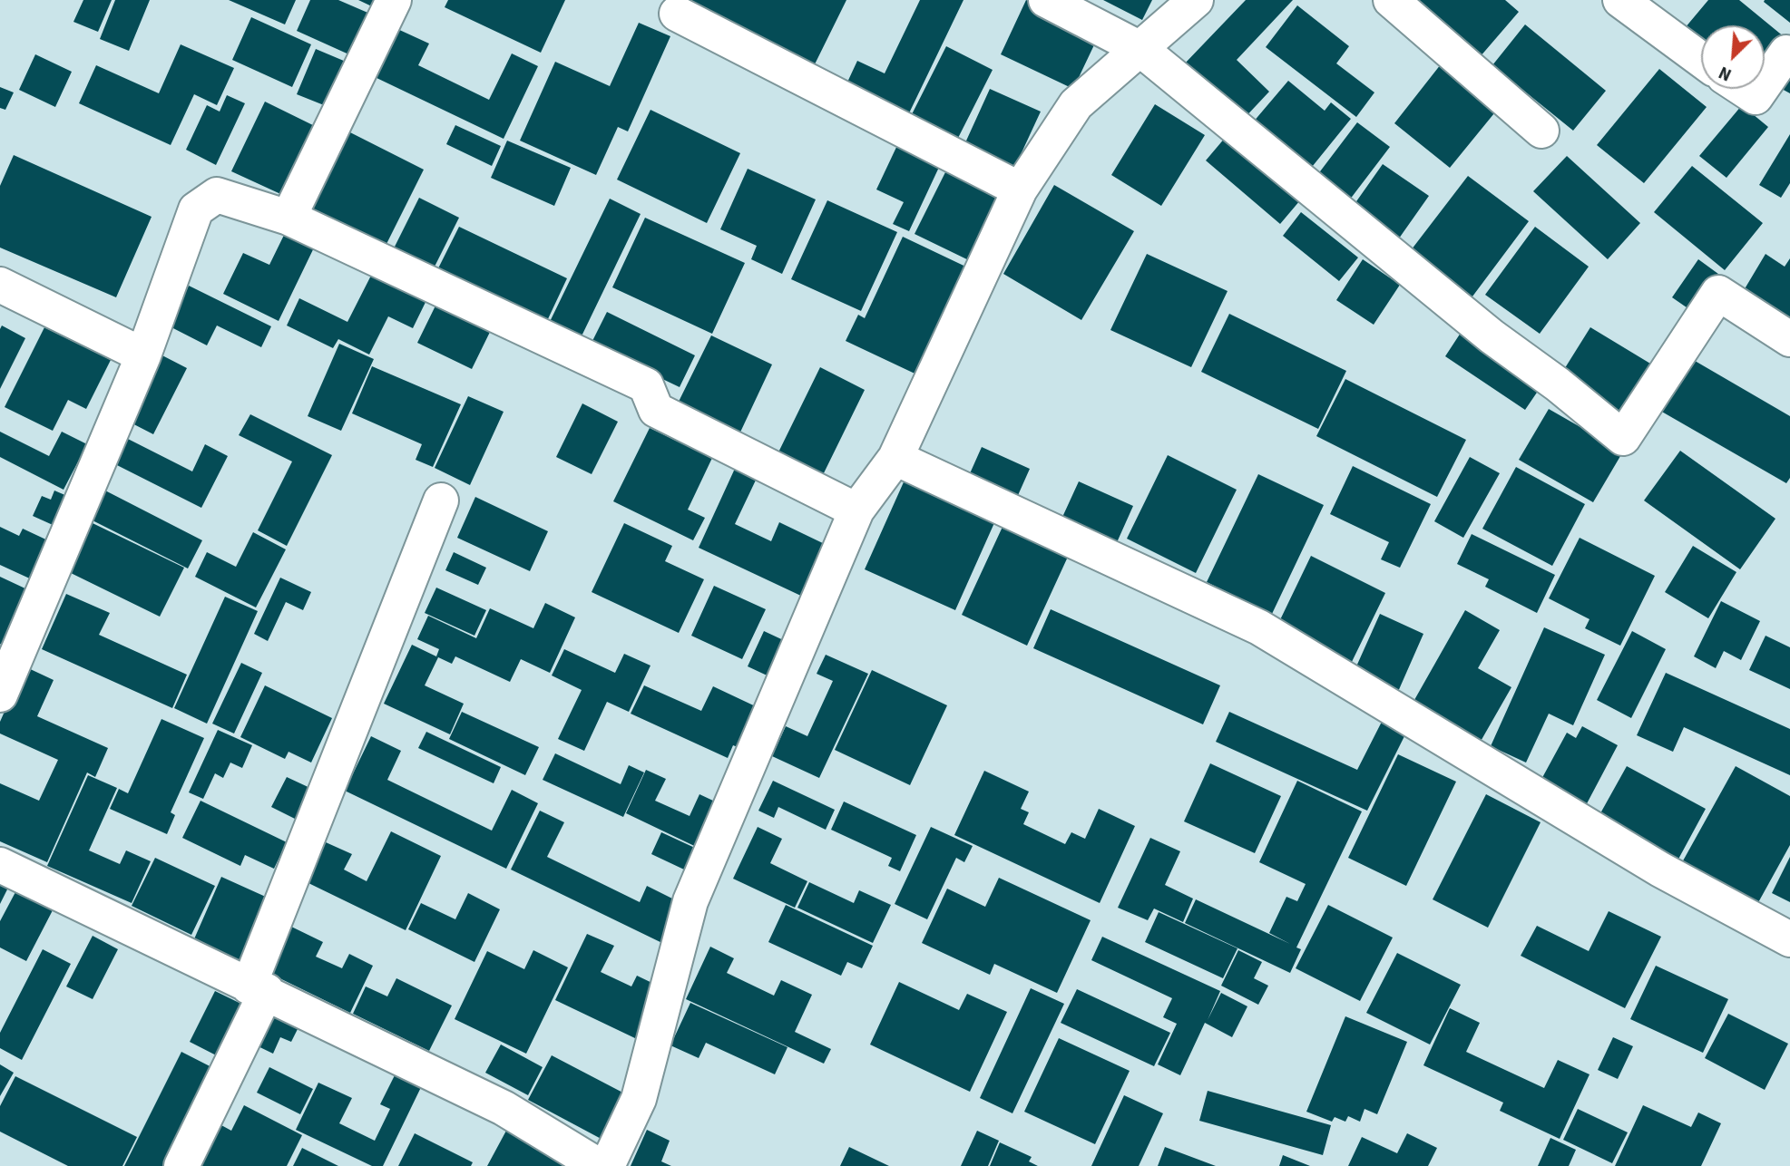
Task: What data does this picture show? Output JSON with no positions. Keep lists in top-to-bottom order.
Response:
{
  "north": "bottom left"
}
